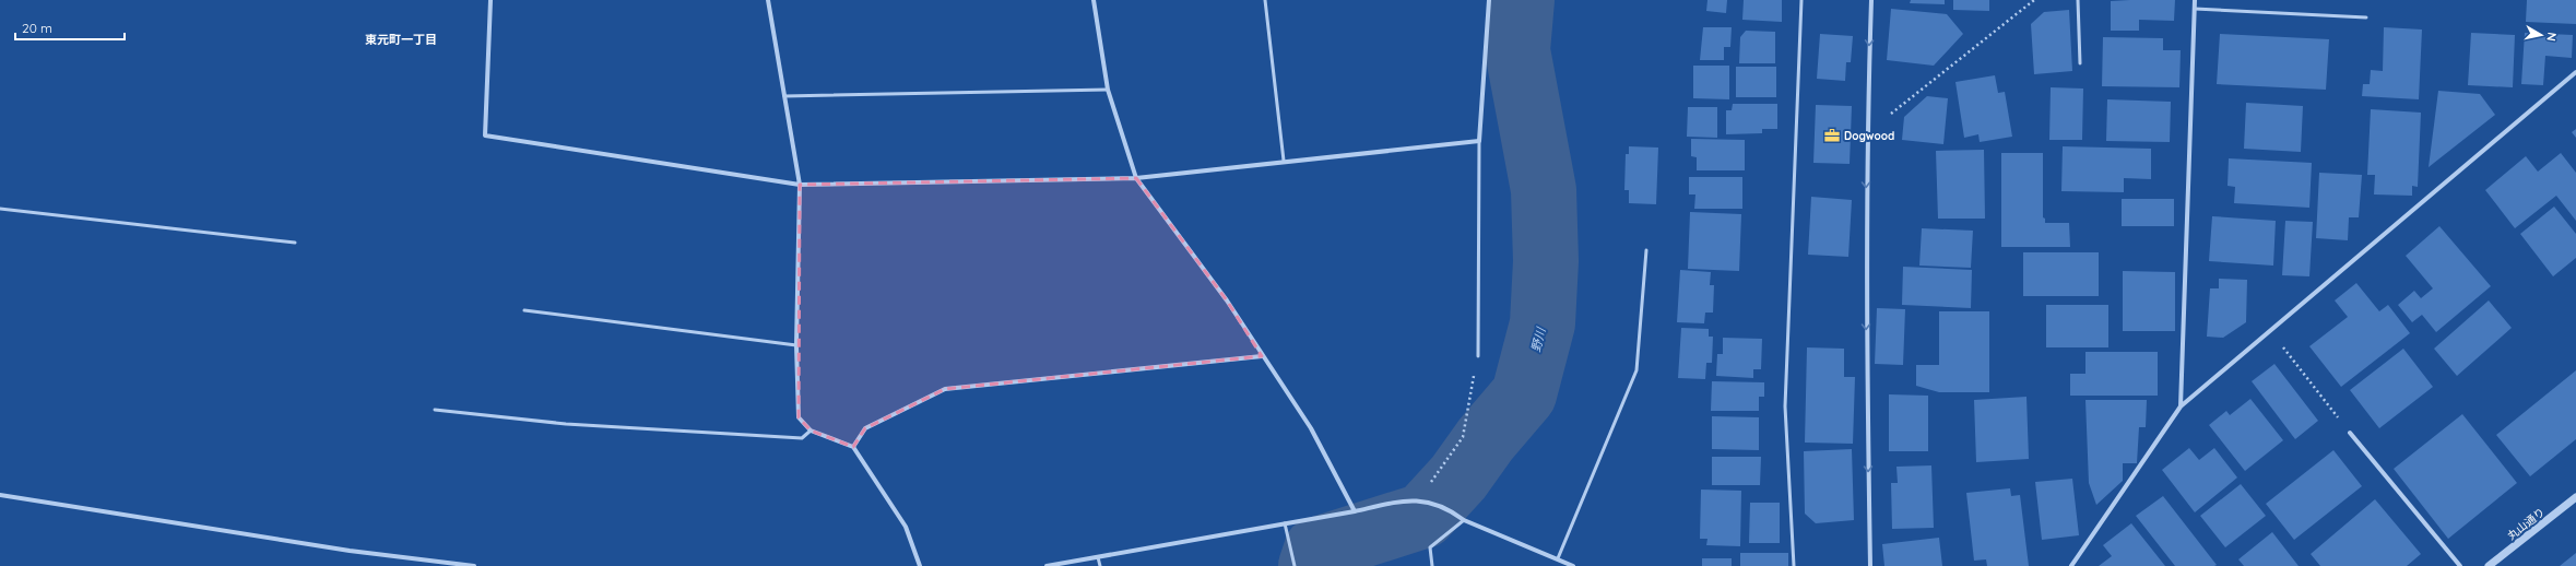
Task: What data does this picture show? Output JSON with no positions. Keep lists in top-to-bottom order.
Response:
{
  "streets": {
    "street": ["丸山通り"]
  },
  "districts": ["東元町一丁目"],
  "water": ["野川"],
  "places": {
    "office": ["Dogwood"]
  },
  "scale_bar": "20 m",
  "north": "right"
}
